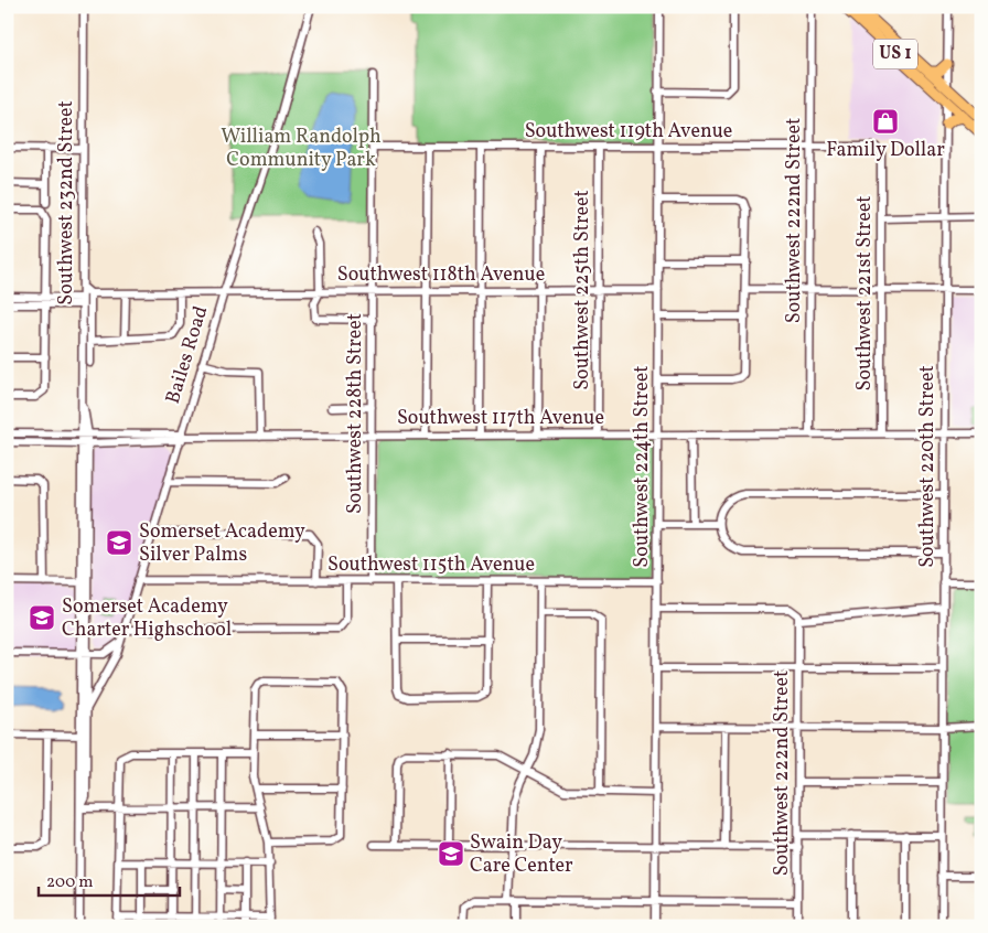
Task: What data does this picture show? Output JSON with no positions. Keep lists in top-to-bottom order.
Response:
{
  "streets": {
    "highway": ["US 1"],
    "street": [
      "Southwest 119th Avenue",
      "Southwest 232nd Street",
      "Southwest 222nd Street",
      "Southwest 118th Avenue",
      "Southwest 225th Street",
      "Southwest 221st Street",
      "Bailes Road",
      "Southwest 228th Street",
      "Southwest 117th Avenue",
      "Southwest 224th Street",
      "Southwest 220th Street",
      "Southwest 115th Avenue"
    ]
  },
  "crossings": [
    ["US 1", "Southwest 220th Street"],
    ["Southwest 119th Avenue", "Southwest 222nd Street"],
    ["Southwest 119th Avenue", "Southwest 225th Street"],
    ["Southwest 119th Avenue", "Southwest 221st Street"],
    ["Southwest 119th Avenue", "Southwest 228th Street"],
    ["Southwest 119th Avenue", "Southwest 224th Street"],
    ["Southwest 232nd Street", "Bailes Road"],
    ["Southwest 232nd Street", "Southwest 117th Avenue"],
    ["Southwest 222nd Street", "Southwest 117th Avenue"],
    ["Southwest 118th Avenue", "Southwest 225th Street"],
    ["Southwest 118th Avenue", "Bailes Road"],
    ["Southwest 118th Avenue", "Southwest 228th Street"],
    ["Southwest 118th Avenue", "Southwest 224th Street"],
    ["Southwest 225th Street", "Southwest 117th Avenue"],
    ["Southwest 221st Street", "Southwest 117th Avenue"],
    ["Bailes Road", "Southwest 117th Avenue"],
    ["Bailes Road", "Southwest 115th Avenue"],
    ["Southwest 228th Street", "Southwest 117th Avenue"],
    ["Southwest 228th Street", "Southwest 115th Avenue"],
    ["Southwest 117th Avenue", "Southwest 224th Street"],
    ["Southwest 117th Avenue", "Southwest 220th Street"],
    ["Southwest 224th Street", "Southwest 115th Avenue"]
  ],
  "parks": ["William Randolph Community Park"],
  "places": {
    "shop": ["Family Dollar"],
    "school or university": ["Somerset Academy Silver Palms", "Somerset Academy Charter Highschool", "Swain Day Care Center"]
  },
  "scale_bar": "200 m"
}
